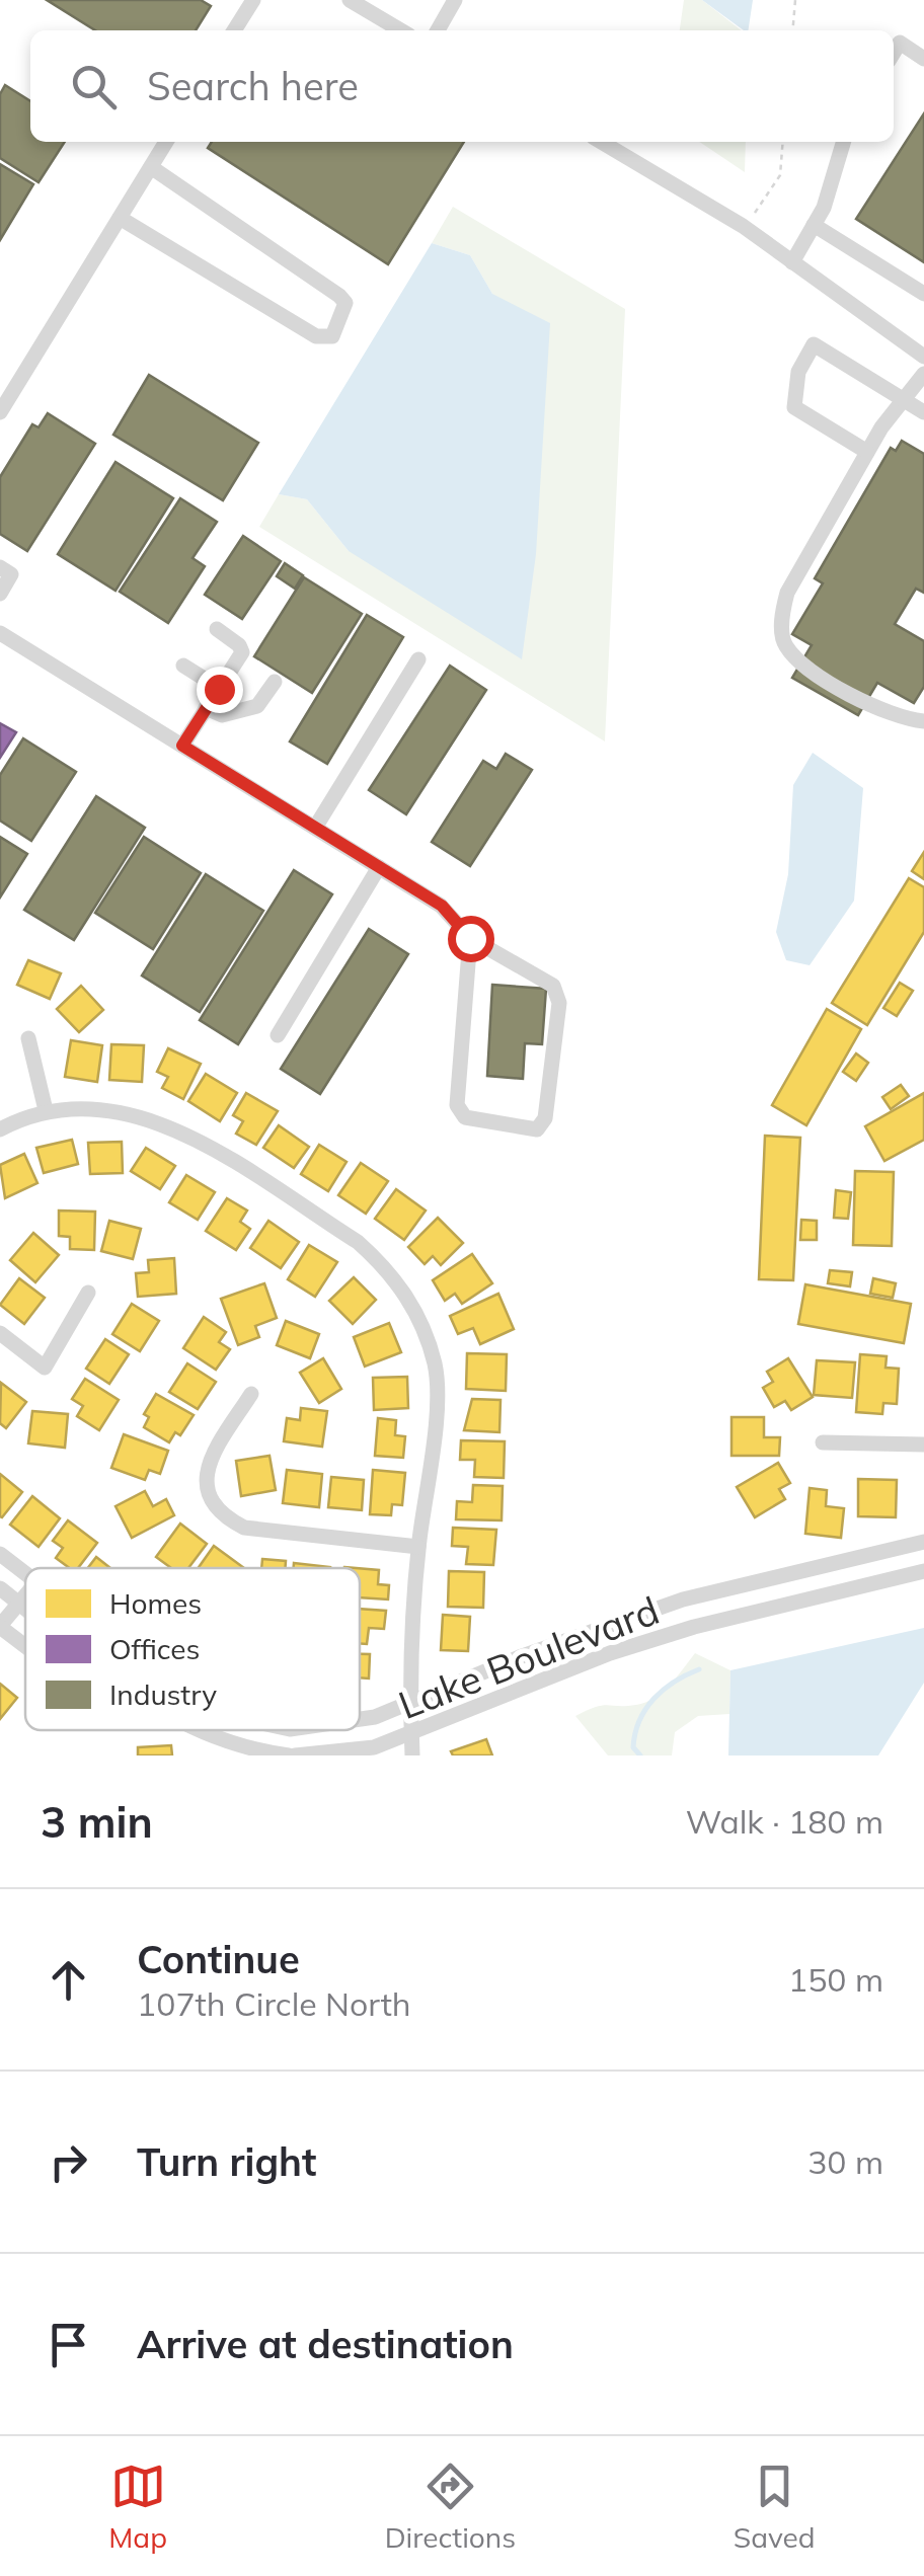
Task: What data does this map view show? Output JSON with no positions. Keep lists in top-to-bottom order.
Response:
{
  "streets": {
    "street": ["Lake Boulevard"]
  },
  "legend": ["Homes", "Offices", "Industry"],
  "page": {
    "search": "Search here",
    "heading": ["3 min", "Walk · 180 m"],
    "list": [
      ["Continue", "107th Circle North", "150 m"],
      ["Turn right", "30 m"],
      "Arrive at destination"
    ],
    "nav": ["Map", "Directions", "Saved"]
  }
}
